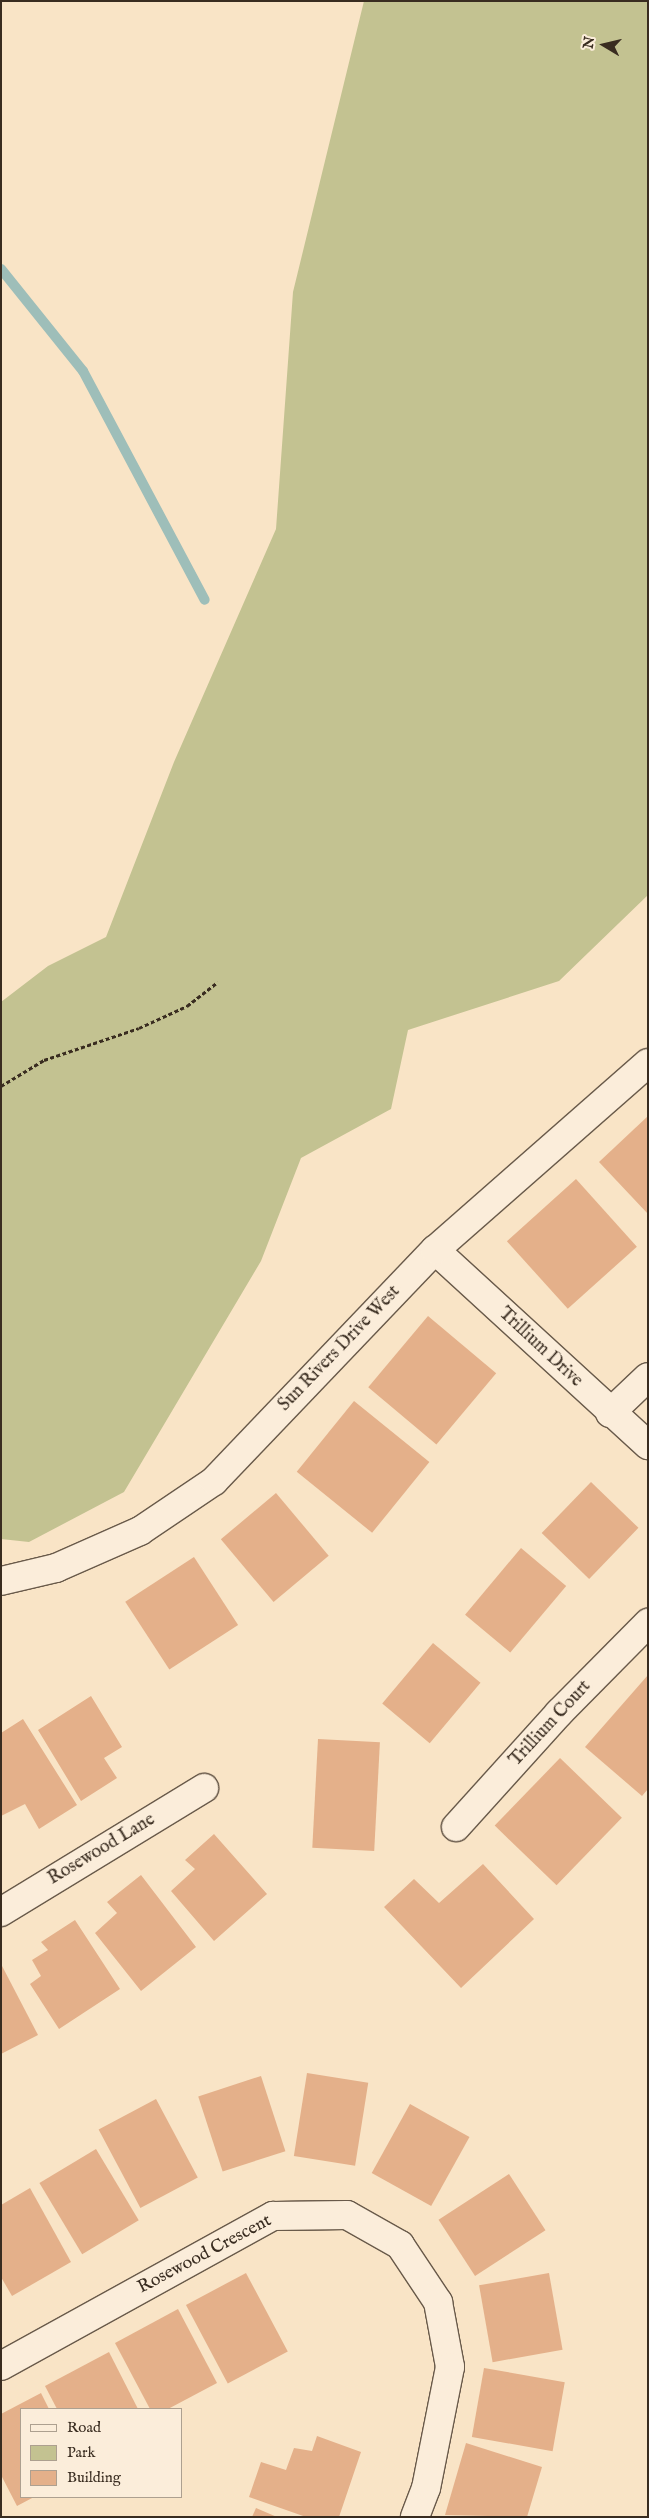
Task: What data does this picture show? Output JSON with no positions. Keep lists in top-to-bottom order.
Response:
{
  "streets": {
    "street": [
      "Trillium Drive",
      "Sun Rivers Drive West",
      "Trillium Court",
      "Rosewood Lane",
      "Rosewood Crescent"
    ]
  },
  "crossings": [
    ["Trillium Drive", "Sun Rivers Drive West"]
  ],
  "legend": ["Road", "Park", "Building"],
  "north": "left"
}
